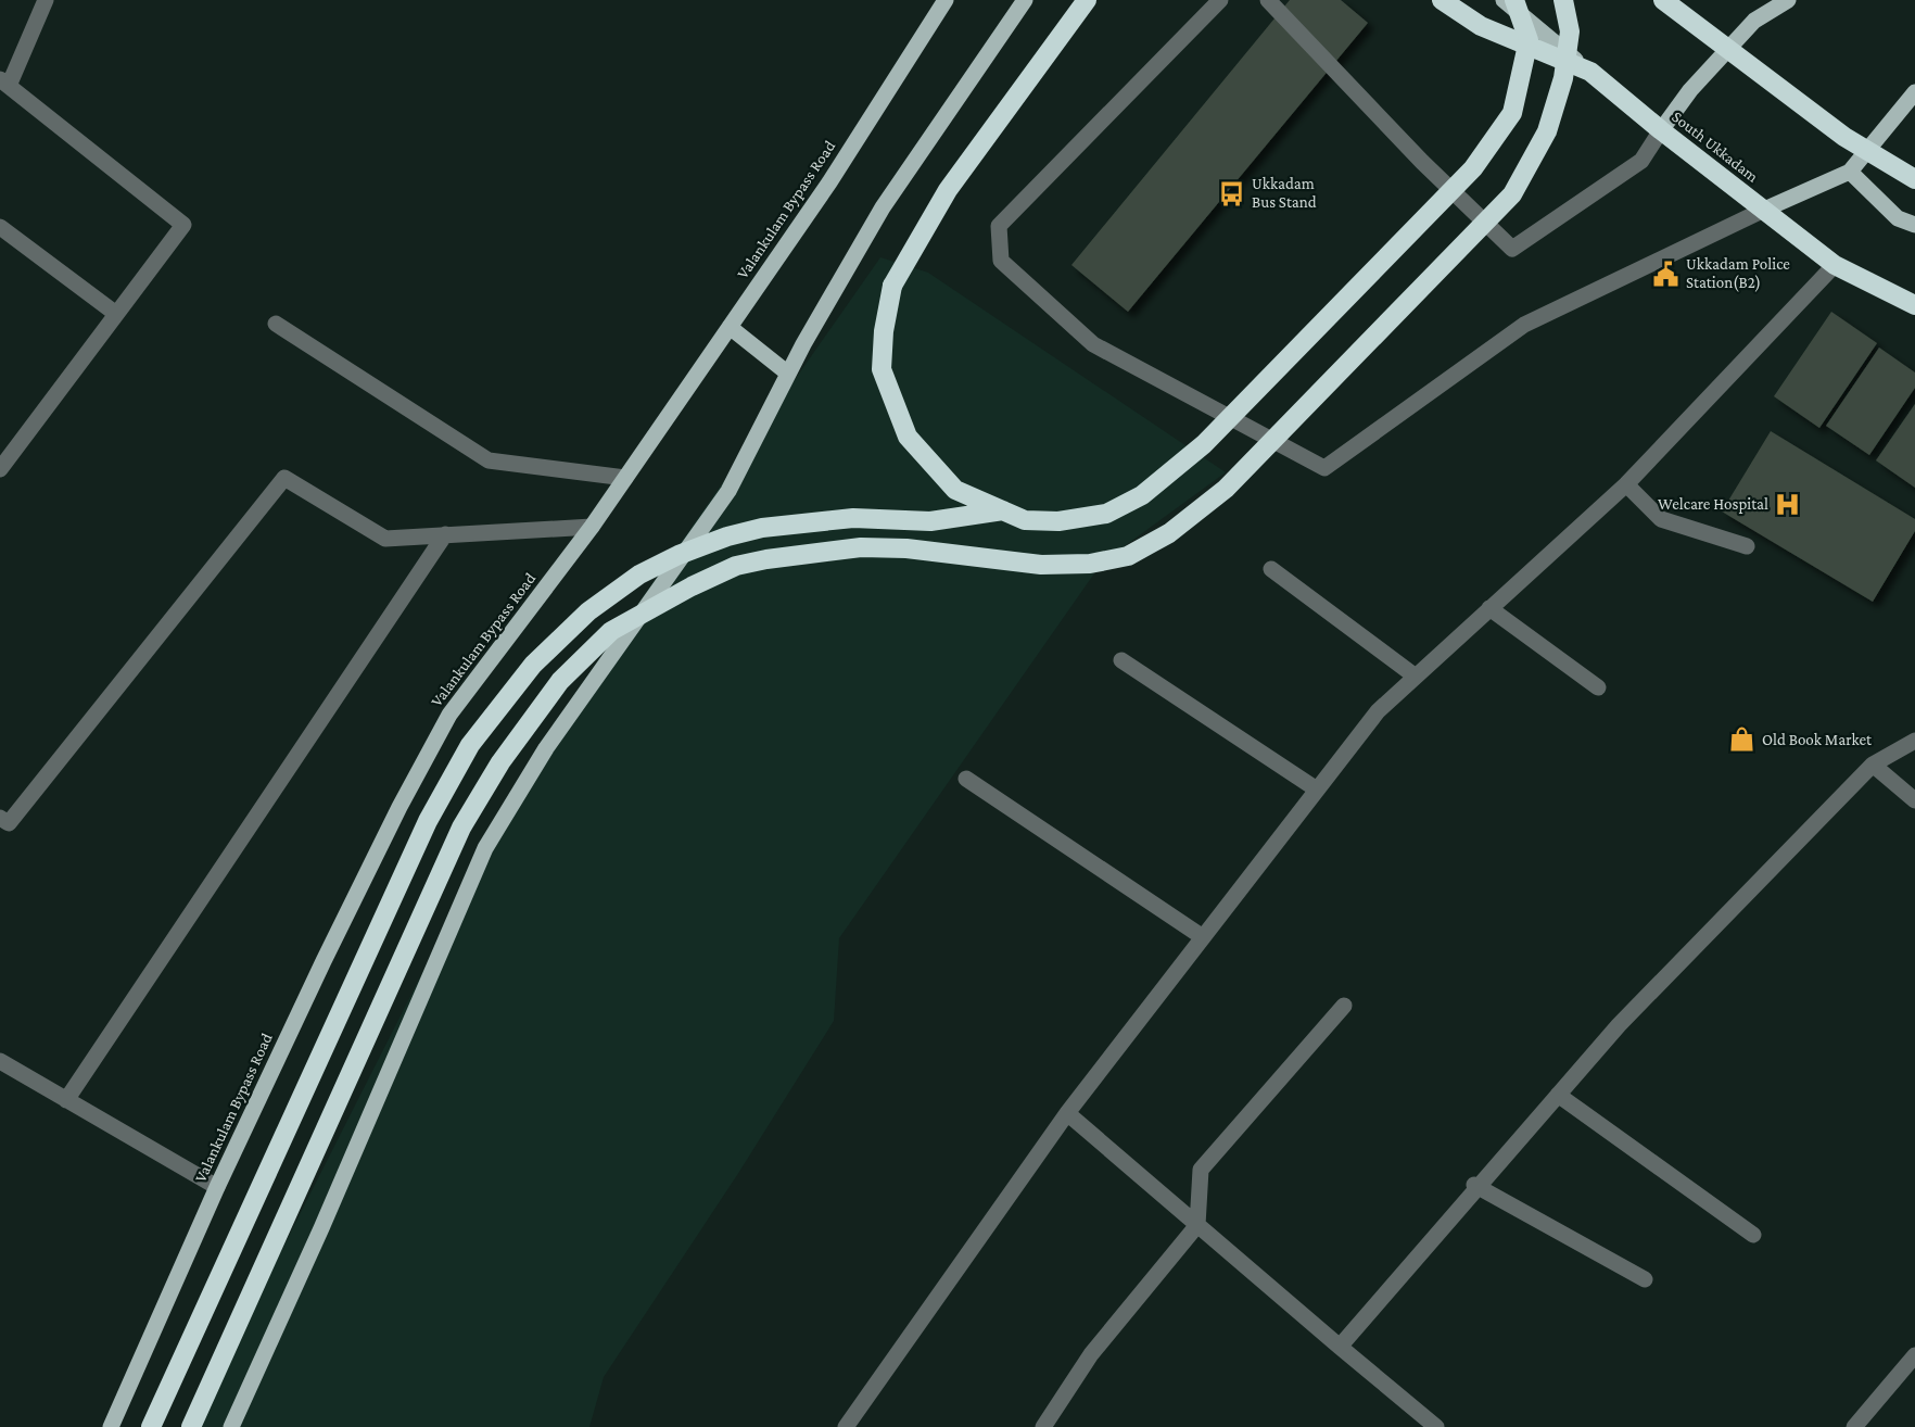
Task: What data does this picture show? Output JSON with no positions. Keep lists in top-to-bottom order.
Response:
{
  "streets": {
    "highway": ["South Ukkadam"],
    "main road": ["Valankulam Bypass Road"]
  },
  "places": {
    "bus stop": ["Ukkadam Bus Stand"],
    "public building": ["Ukkadam Police Station(B2)"],
    "hospital": ["Welcare Hospital"],
    "shop": ["Old Book Market"]
  }
}
